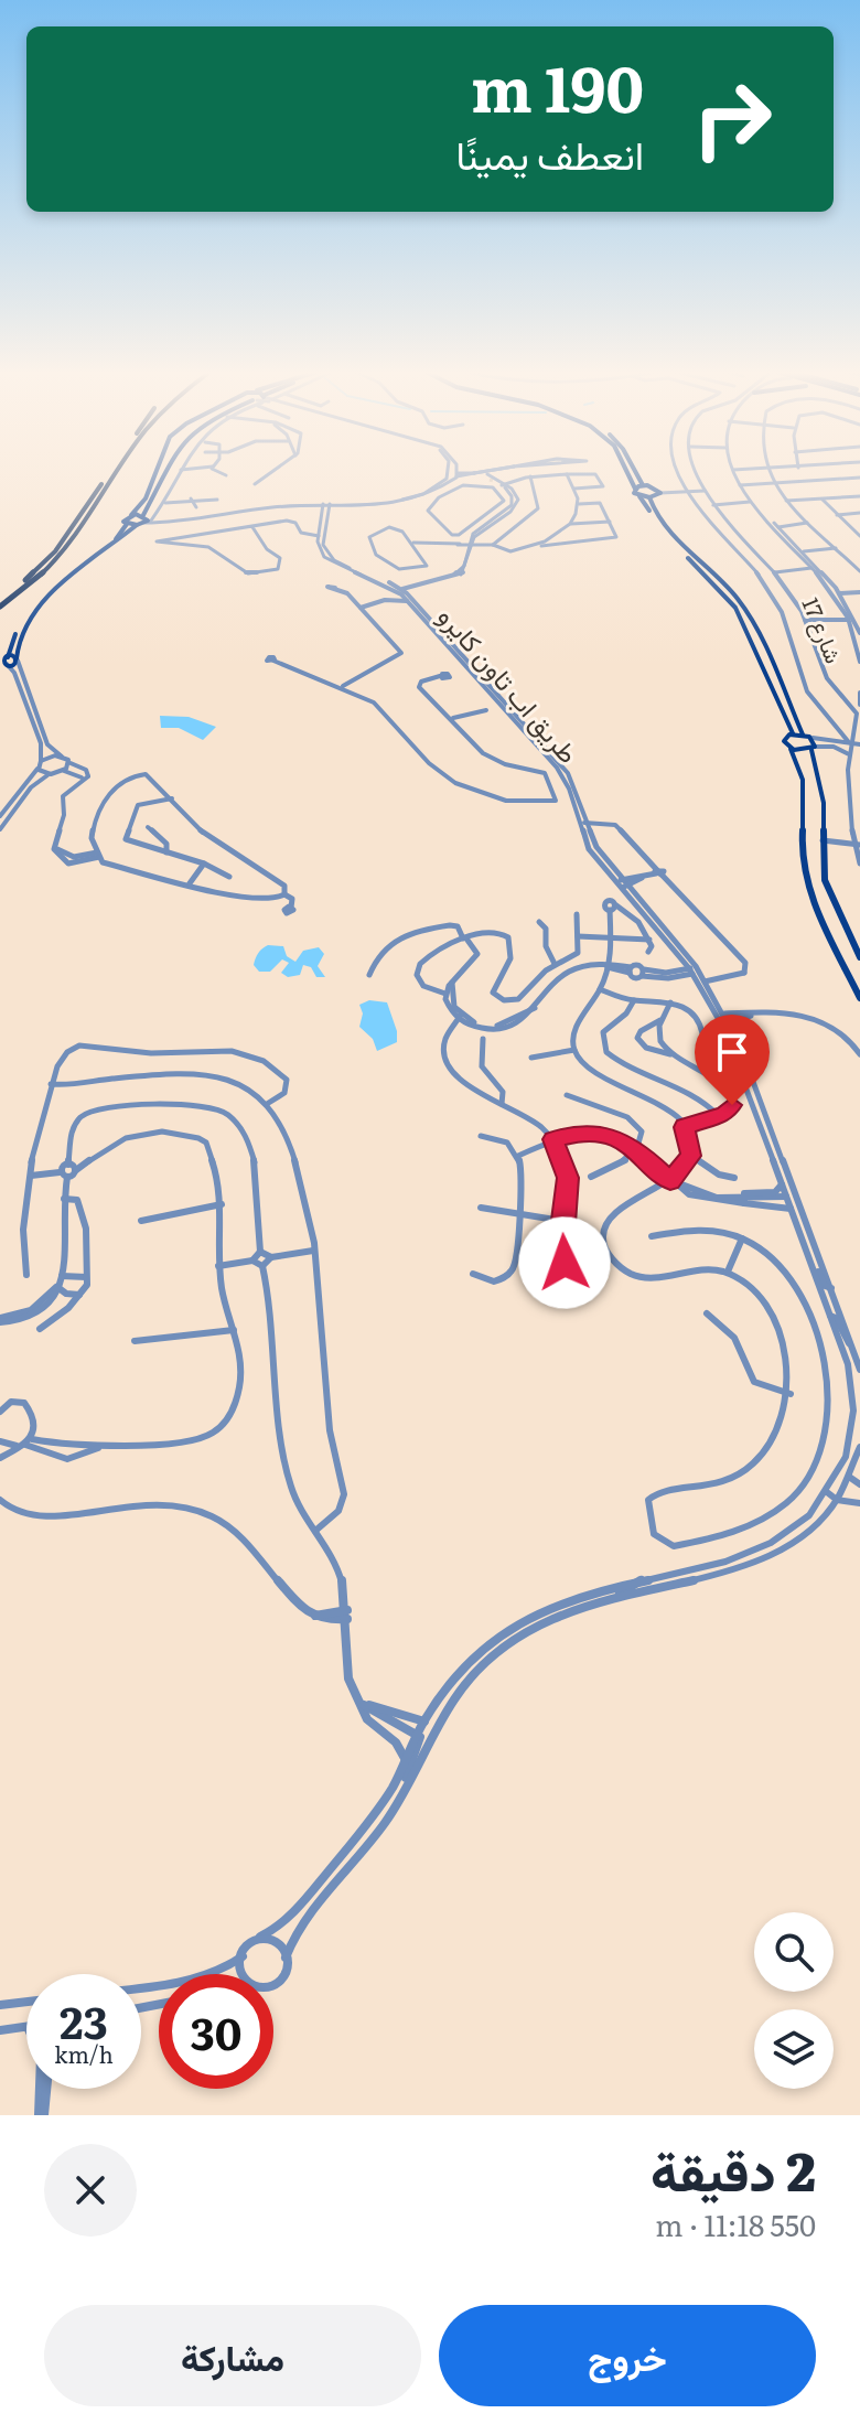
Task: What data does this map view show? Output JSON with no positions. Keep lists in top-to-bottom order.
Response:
{
  "streets": {
    "street": ["شارع 17", "طريق اب تاون كايرو"]
  },
  "page": {
    "turn": ["190 m", "انعطف يمينًا"],
    "speed": "23 km/h",
    "limit": "30",
    "heading": ["2 دقيقة", "550 m · 11:18"],
    "buttons": ["خروج", "مشاركة"]
  }
}
